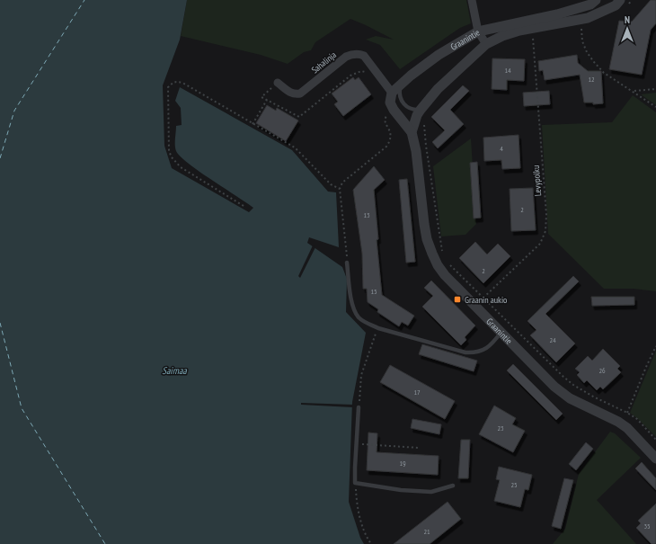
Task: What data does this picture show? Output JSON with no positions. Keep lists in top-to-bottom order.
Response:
{
  "streets": {
    "street": ["Graanintie", "Sahalinja"],
    "path": ["Levypolku"]
  },
  "crossings": [
    ["Graanintie", "Sahalinja"]
  ],
  "water": ["Saimaa"],
  "places": {
    "transit": ["Graanin aukio"]
  },
  "house_numbers": [
    "14",
    "12",
    "4",
    "2",
    "13",
    "2",
    "15",
    "24",
    "26",
    "17",
    "23",
    "19",
    "25",
    "35",
    "21"
  ],
  "north": "top"
}
